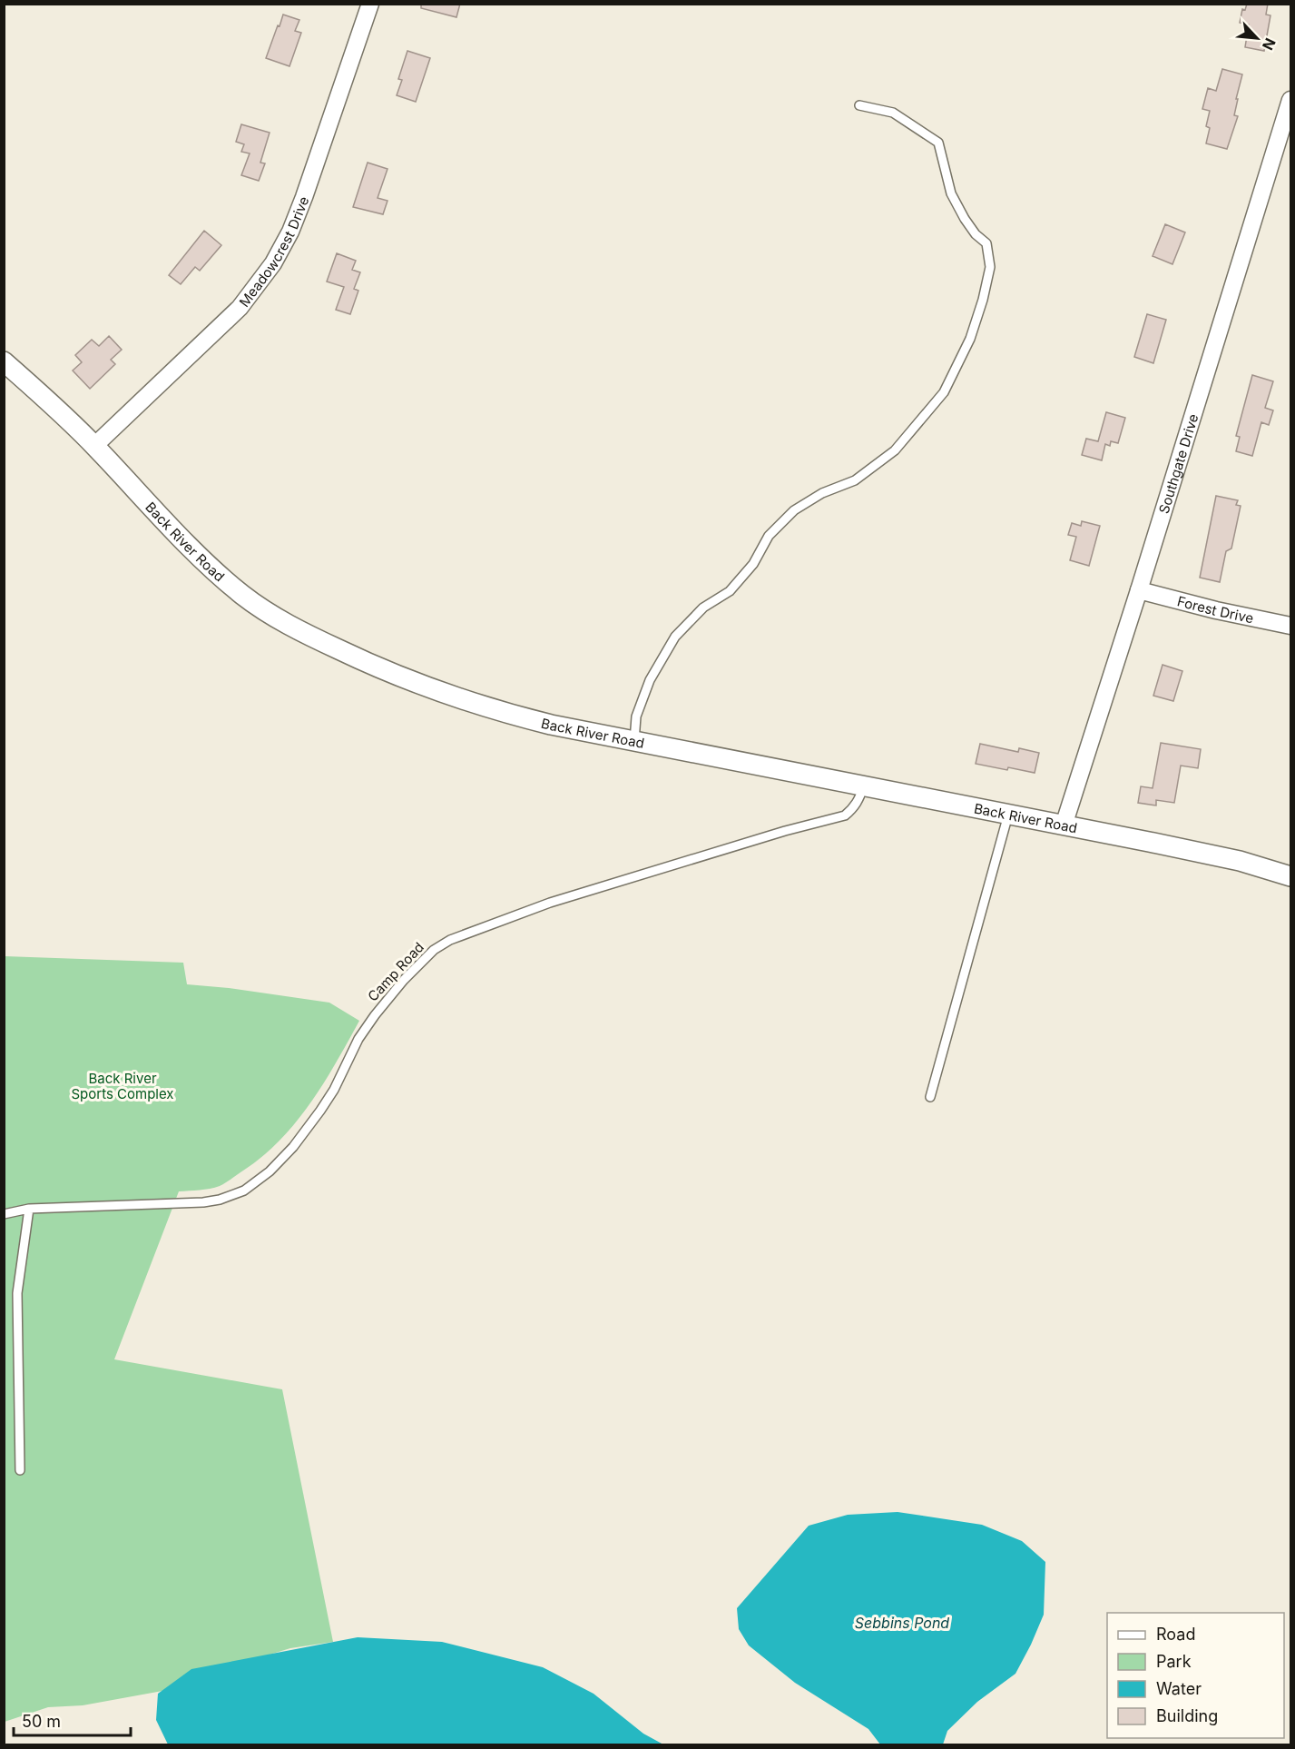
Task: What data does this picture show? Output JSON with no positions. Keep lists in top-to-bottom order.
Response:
{
  "streets": {
    "street": [
      "Meadowcrest Drive",
      "Southgate Drive",
      "Back River Road",
      "Forest Drive"
    ],
    "lane": ["Camp Road"]
  },
  "crossings": [
    ["Meadowcrest Drive", "Back River Road"],
    ["Southgate Drive", "Back River Road"],
    ["Southgate Drive", "Forest Drive"],
    ["Back River Road", "Camp Road"]
  ],
  "water": ["Sebbins Pond"],
  "parks": ["Back River Sports Complex"],
  "legend": [
    "Road",
    "Park",
    "Water",
    "Building"
  ],
  "scale_bar": "50 m",
  "north": "bottom right"
}
